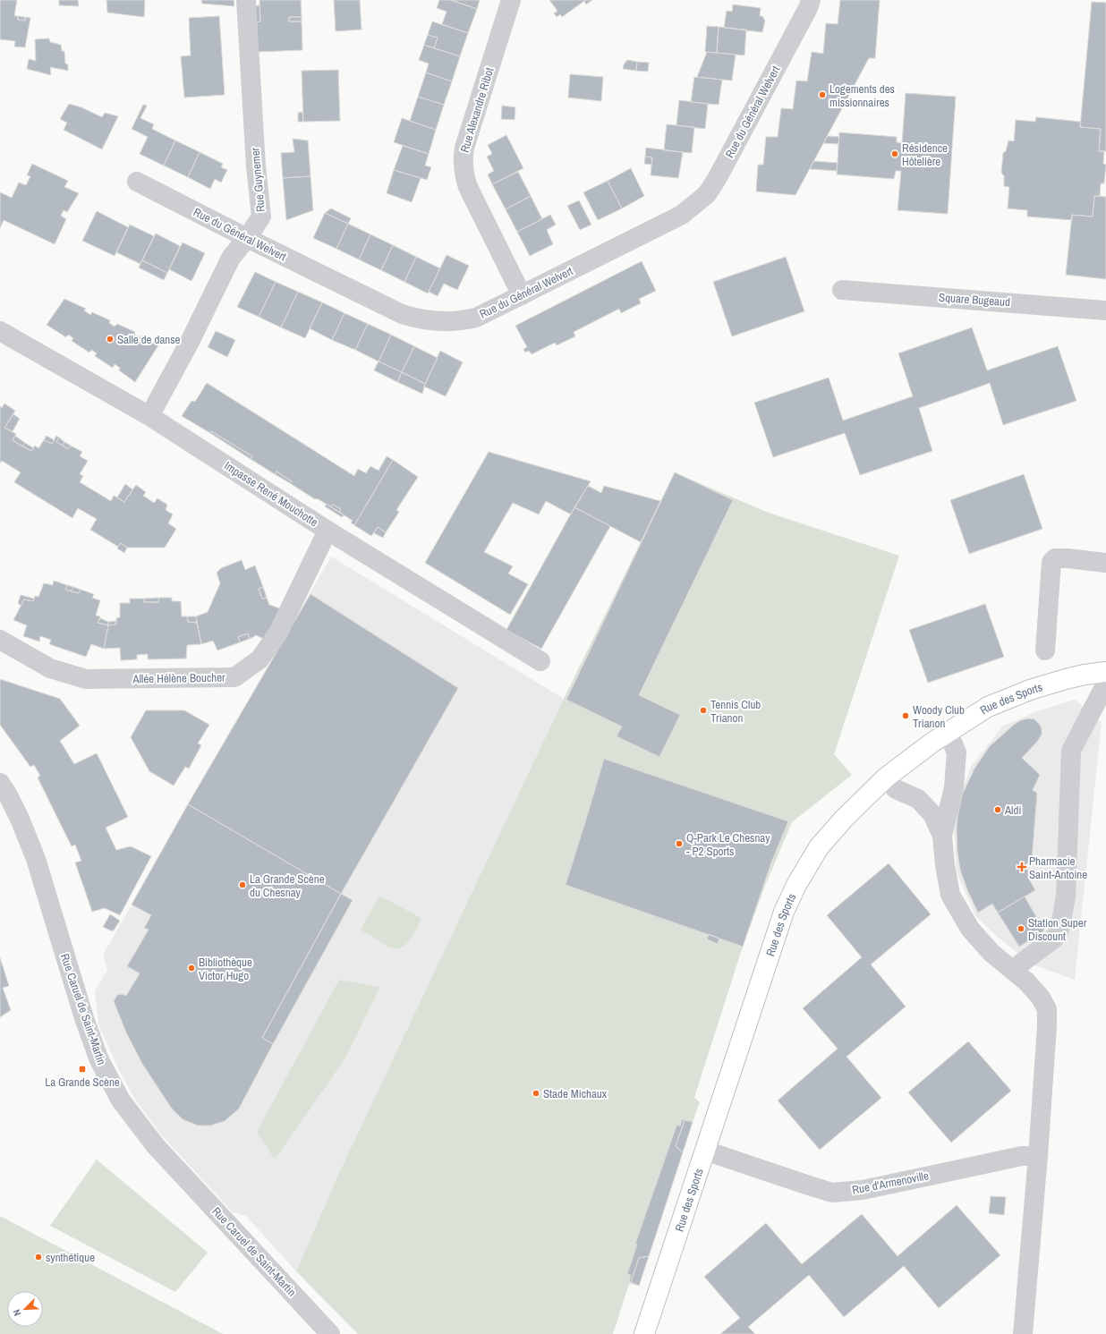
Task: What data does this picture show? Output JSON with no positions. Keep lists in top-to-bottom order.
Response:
{
  "streets": {
    "main road": ["Rue des Sports"],
    "street": [
      "Rue Alexandre Ribot",
      "Rue du Général Welvert",
      "Rue Guynemer",
      "Square Bugeaud",
      "Impasse René Mouchotte",
      "Allée Hélène Boucher",
      "Rue Caruel de Saint-Martin",
      "Rue d'Armenoville"
    ]
  },
  "crossings": [
    ["Rue Alexandre Ribot", "Rue du Général Welvert"],
    ["Rue du Général Welvert", "Rue Guynemer"],
    ["Rue Guynemer", "Impasse René Mouchotte"],
    ["Impasse René Mouchotte", "Allée Hélène Boucher"],
    ["Rue des Sports", "Rue d'Armenoville"]
  ],
  "places": {
    "other": [
      "Logements des missionnaires",
      "Résidence Hôtelière",
      "Salle de danse",
      "Tennis Club Trianon",
      "Woody Club Trianon",
      "Aldi",
      "Q-Park Le Chesnay - P2 Sports",
      "La Grande Scène du Chesnay",
      "Station Super Discount",
      "Bibliothèque Victor Hugo",
      "Stade Michaux",
      "synthétique"
    ],
    "health": ["Pharmacie Saint-Antoine"],
    "transit": ["La Grande Scène"]
  },
  "north": "bottom left"
}
